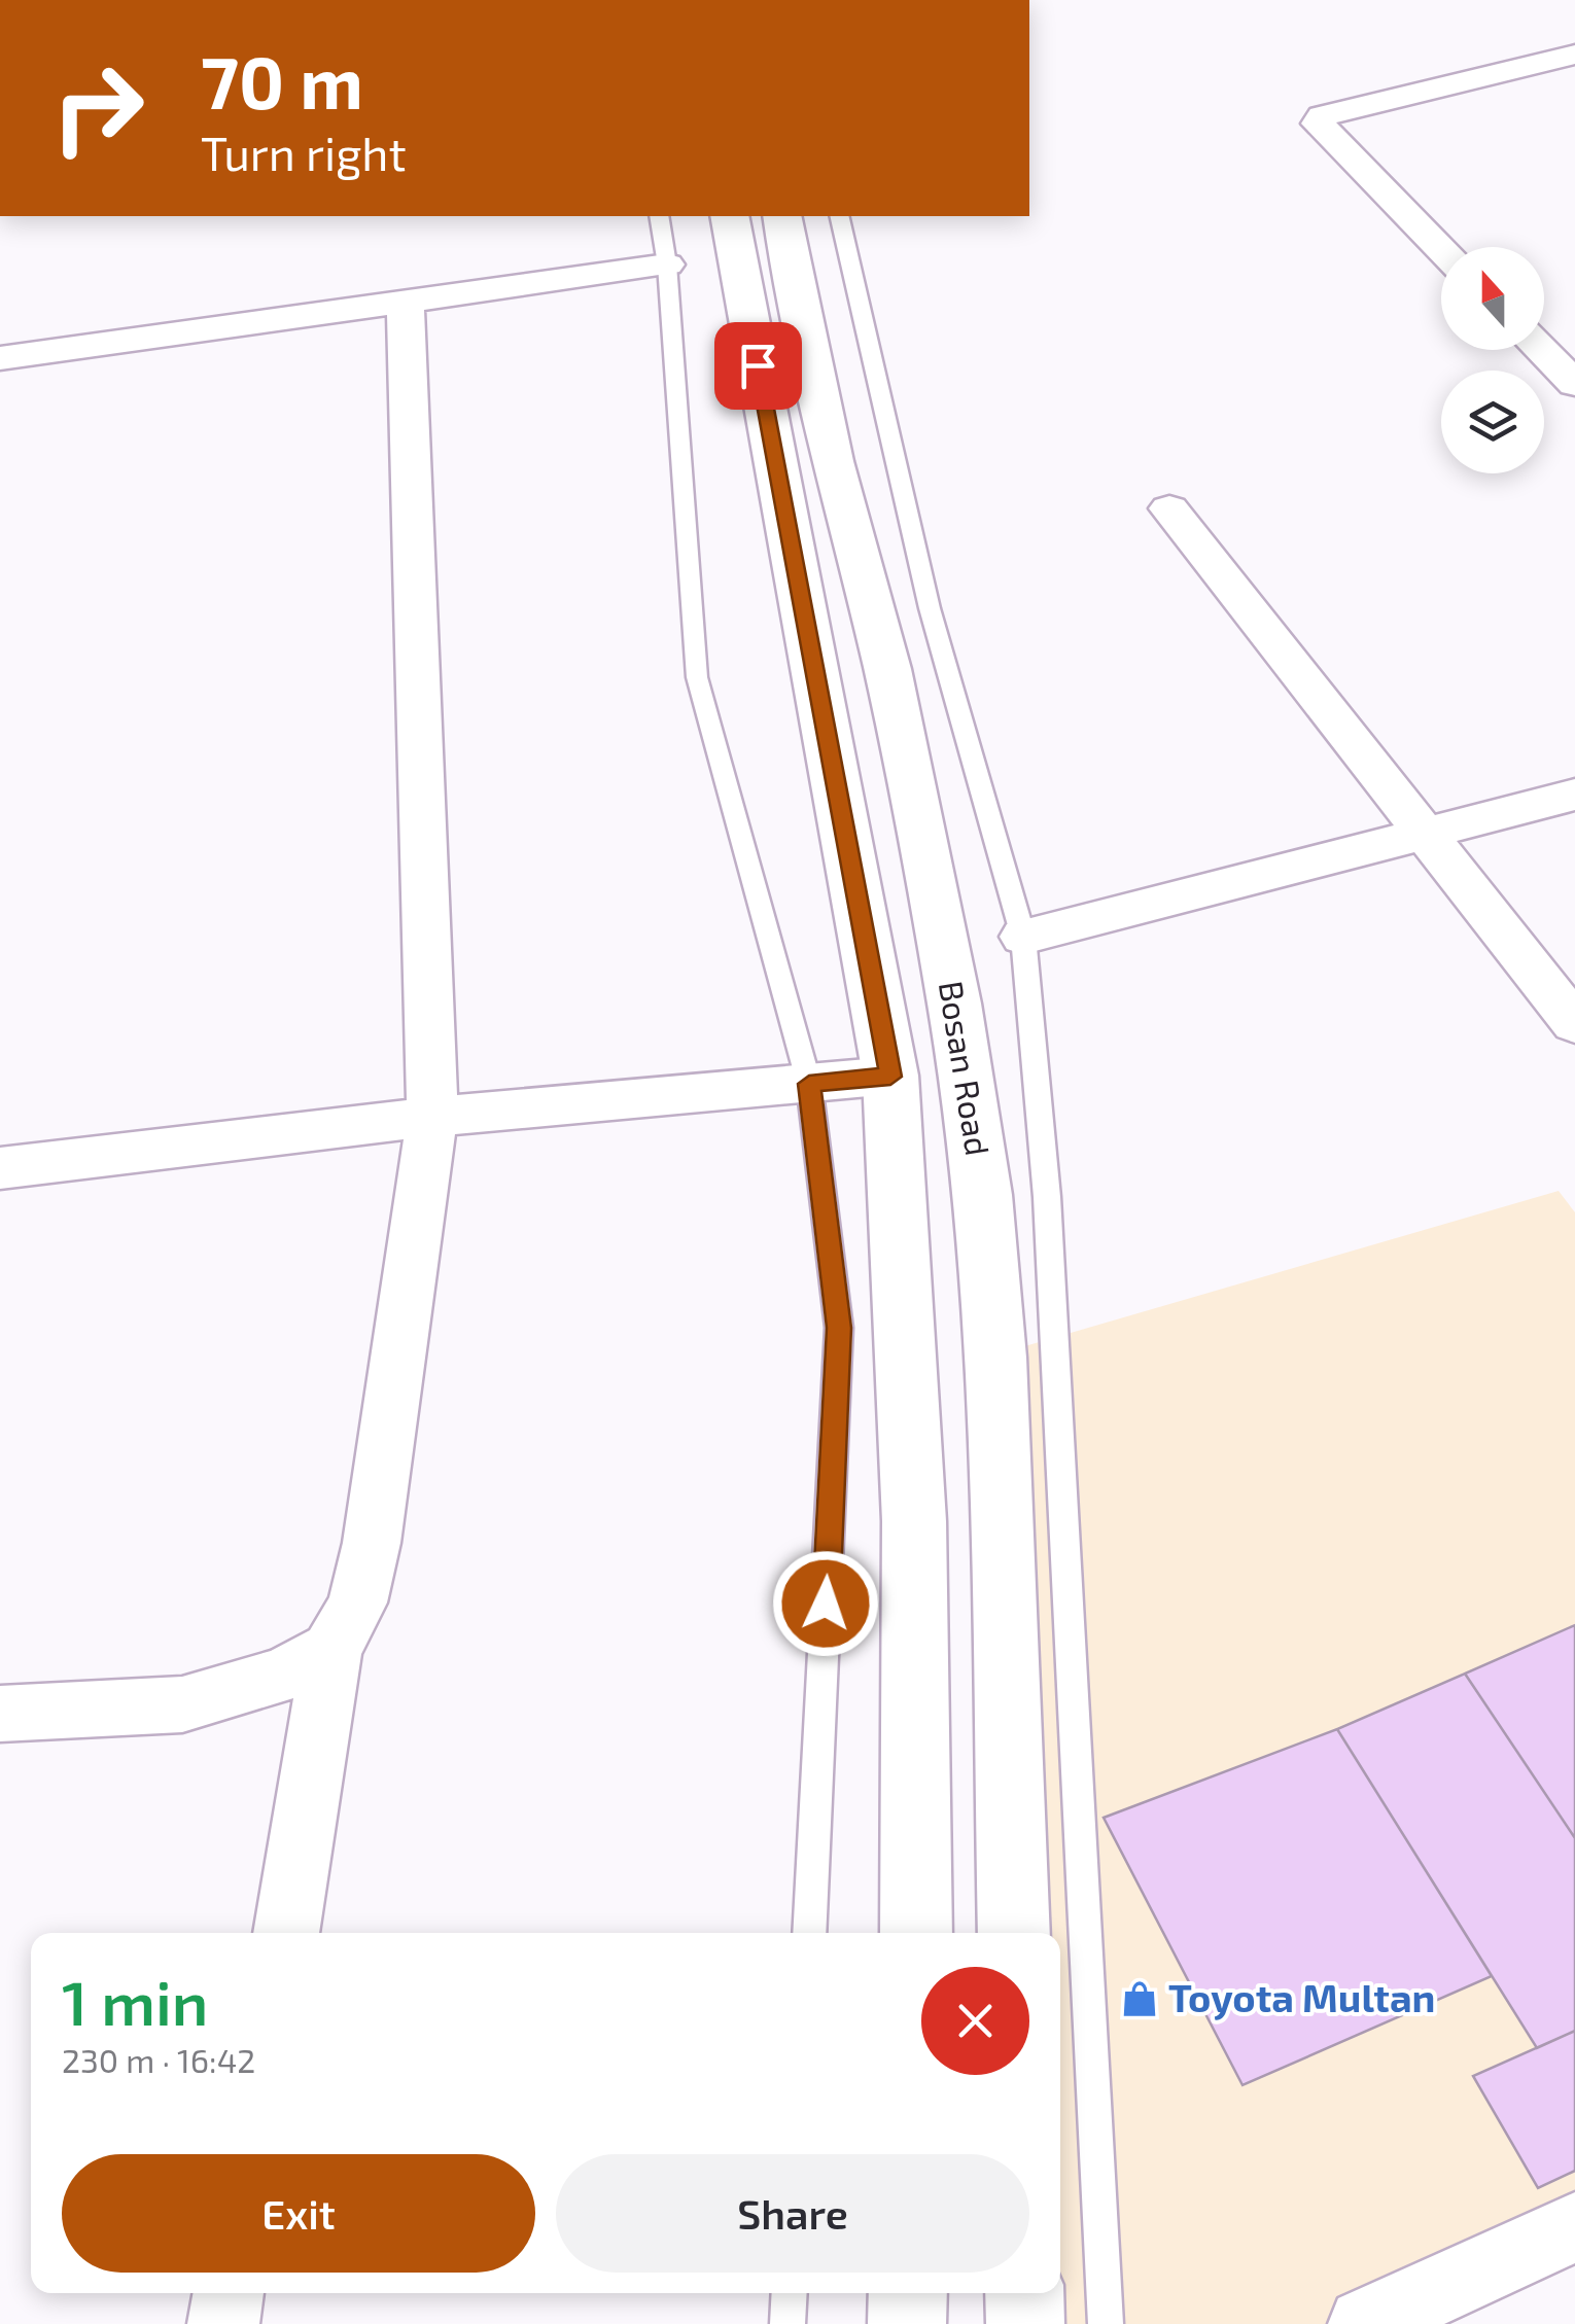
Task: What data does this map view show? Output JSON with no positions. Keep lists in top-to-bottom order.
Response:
{
  "streets": {
    "main road": ["Bosan Road"]
  },
  "places": {
    "shop": ["Toyota Multan"]
  },
  "north": "top",
  "page": {
    "turn": ["70 m", "Turn right"],
    "heading": ["1 min", "230 m · 16:42"],
    "buttons": ["Exit", "Share"]
  }
}
